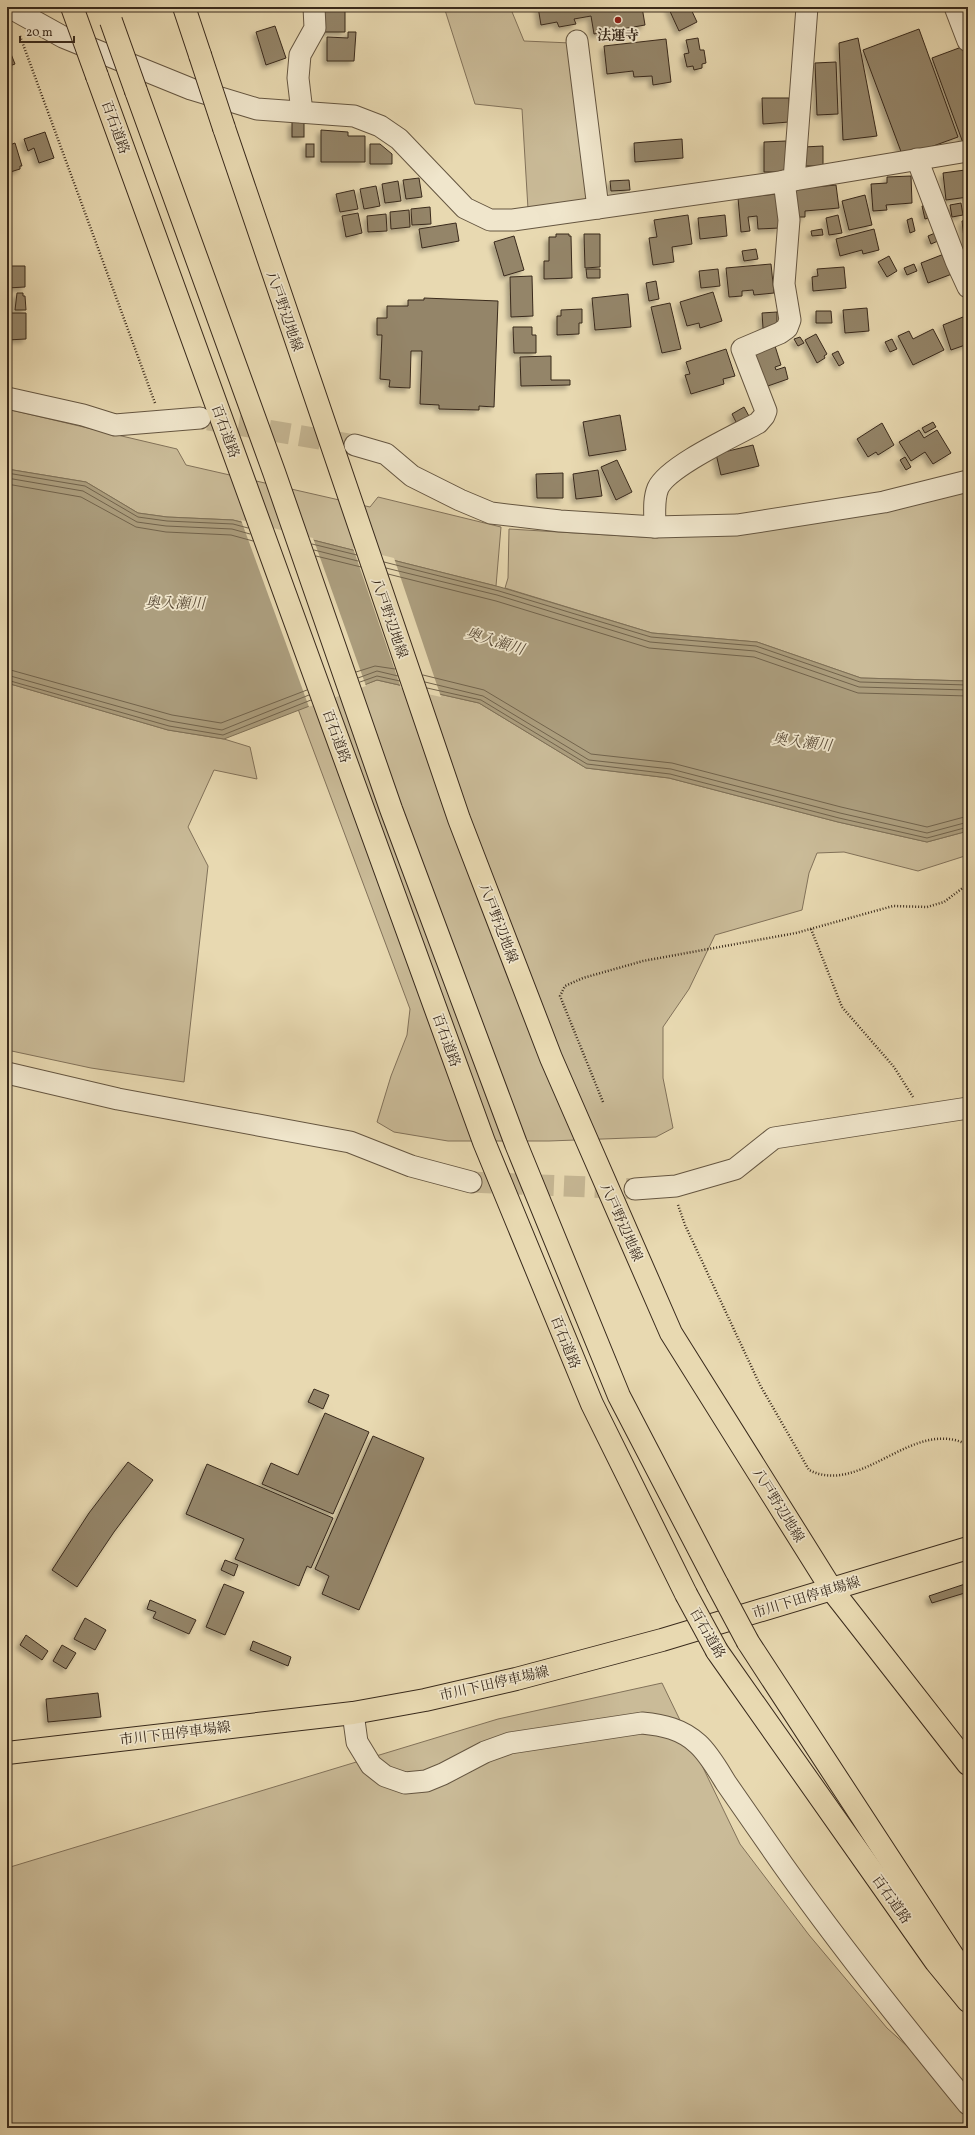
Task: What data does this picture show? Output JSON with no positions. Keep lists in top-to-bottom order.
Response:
{
  "streets": {
    "main road": ["百石道路", "八戸野辺地線", "市川下田停車場線"]
  },
  "crossings": [
    ["八戸野辺地線", "市川下田停車場線"]
  ],
  "water": ["奥入瀬川"],
  "places": ["法運寺"],
  "scale_bar": "20 m"
}
